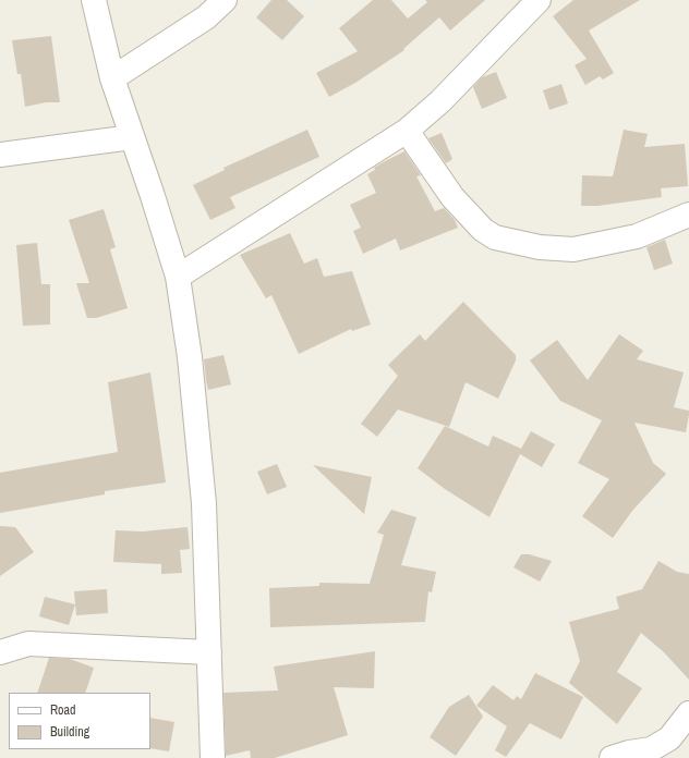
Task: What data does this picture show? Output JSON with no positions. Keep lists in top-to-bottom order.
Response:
{
  "legend": ["Road", "Building"]
}
